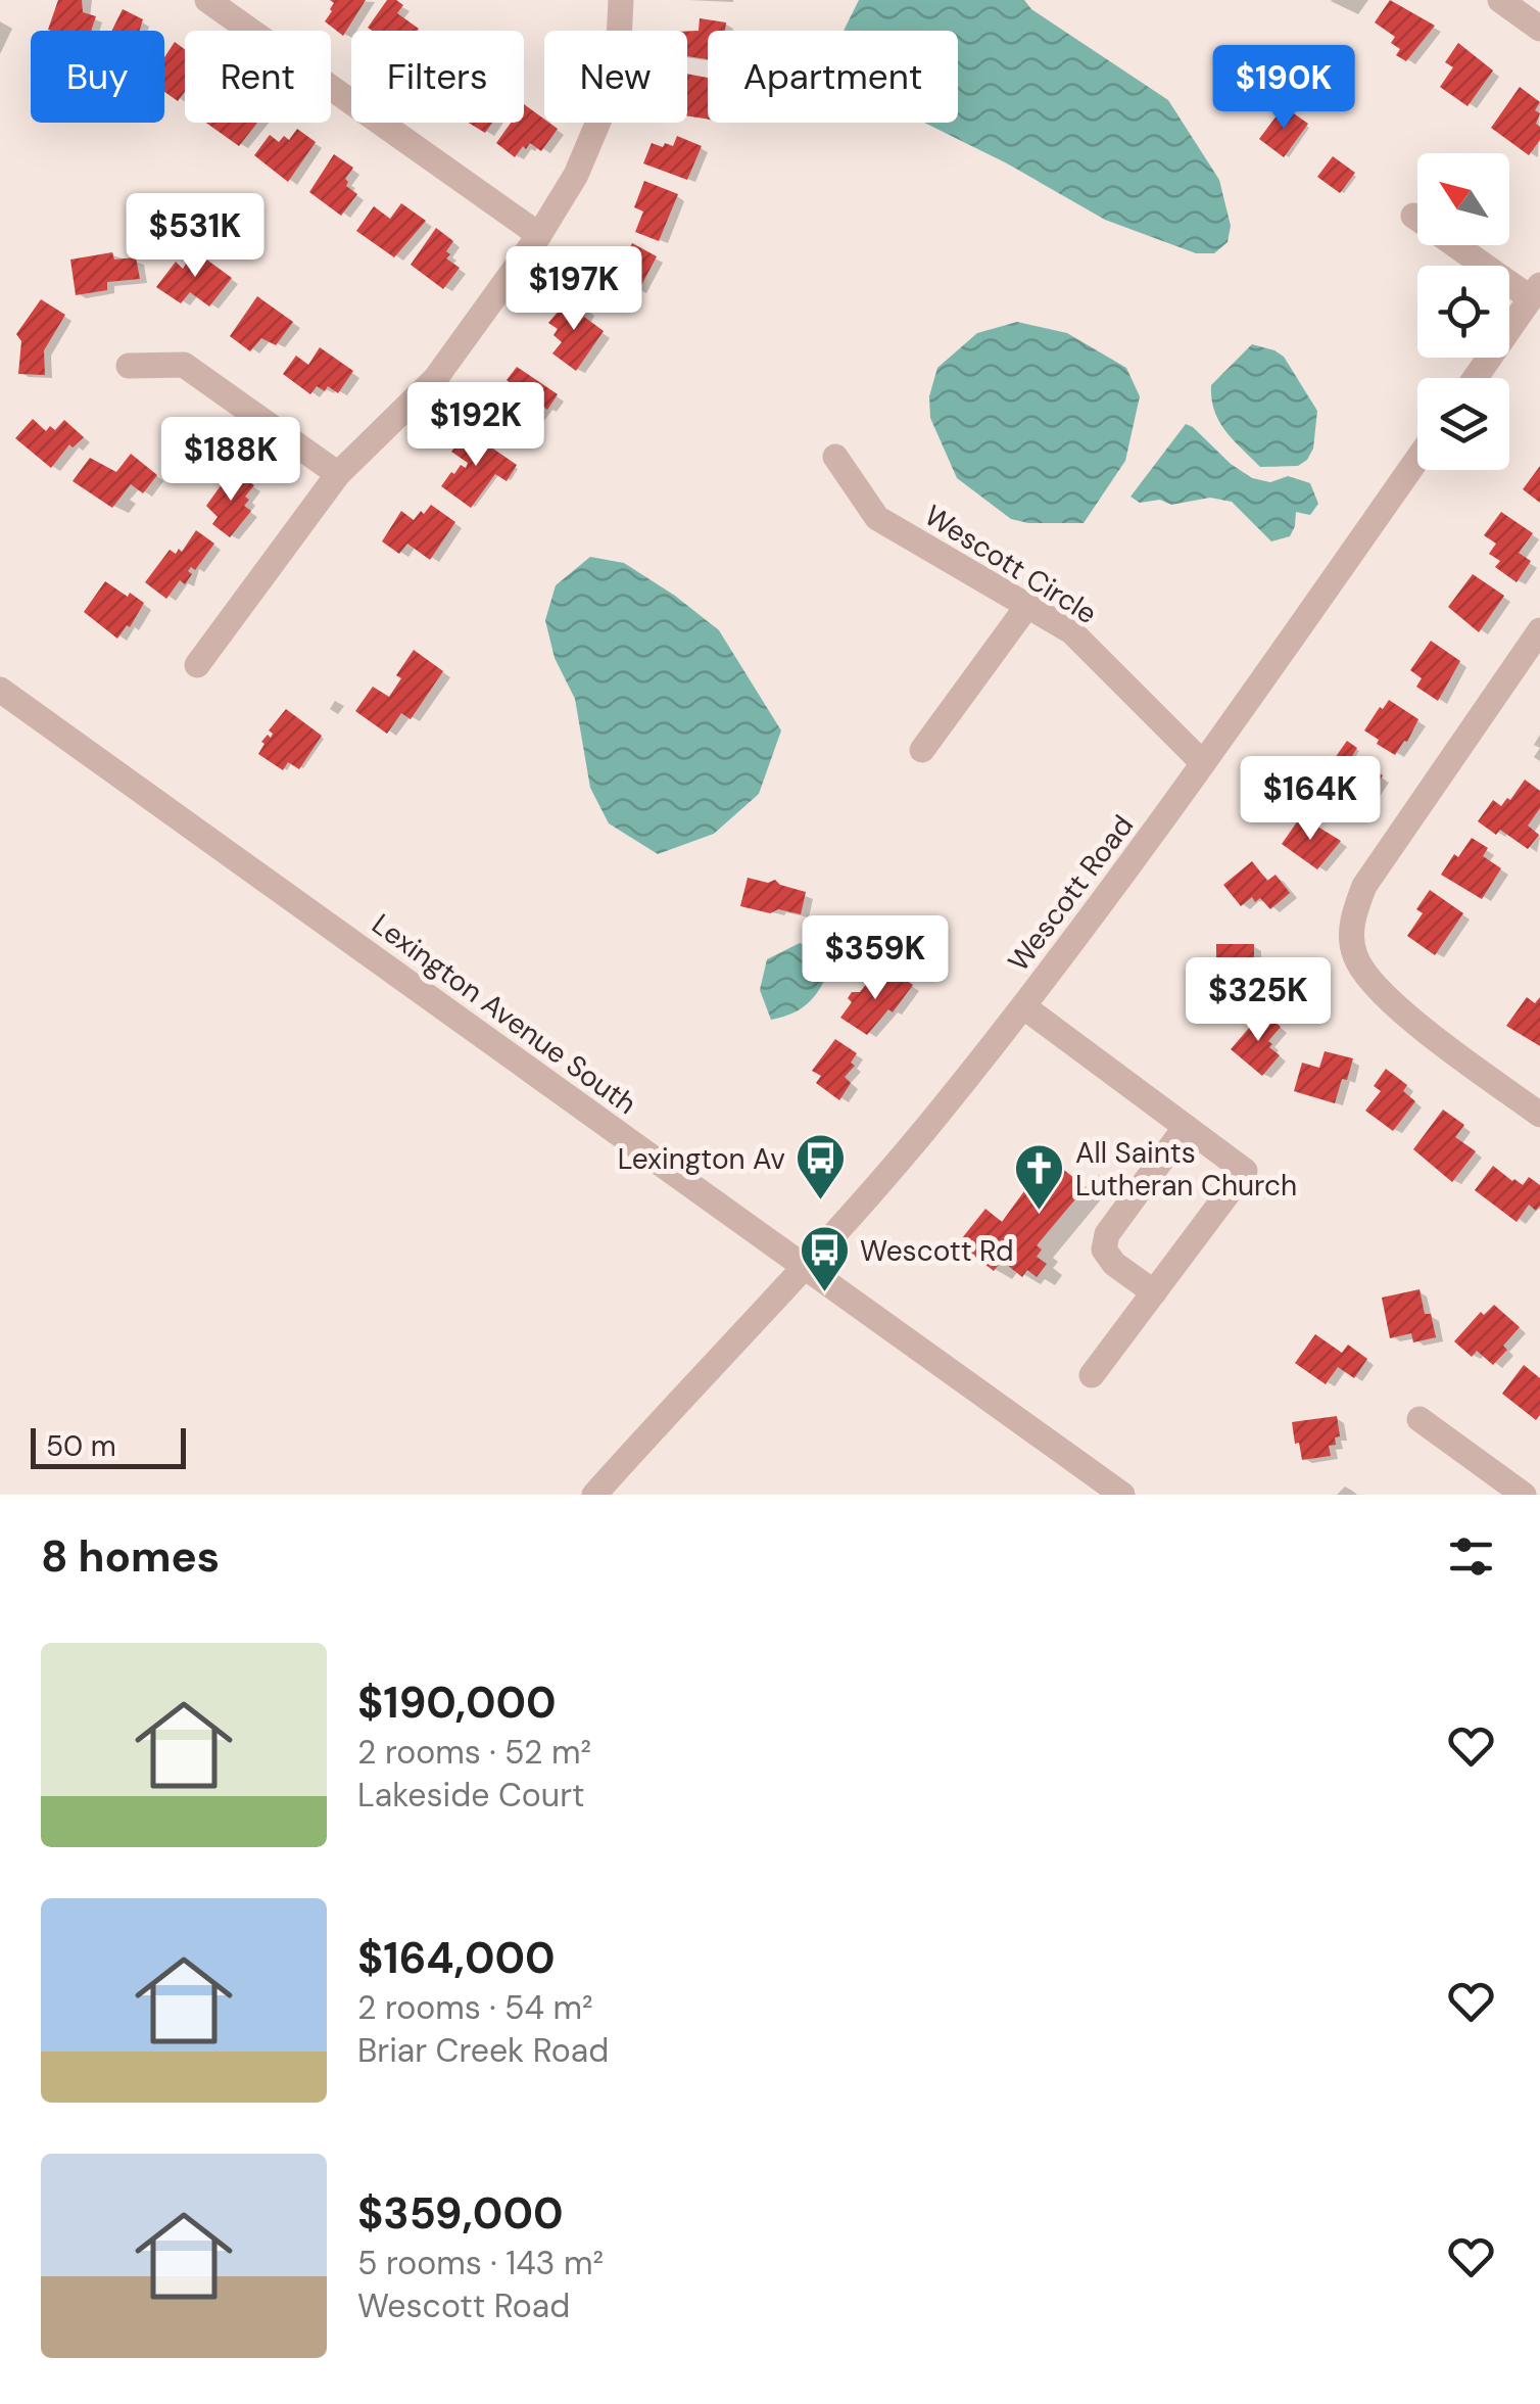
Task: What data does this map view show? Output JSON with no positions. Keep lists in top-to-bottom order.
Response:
{
  "streets": {
    "street": ["Wescott Circle", "Wescott Road", "Lexington Avenue South"]
  },
  "crossings": [
    ["Wescott Circle", "Wescott Road"],
    ["Wescott Road", "Lexington Avenue South"]
  ],
  "places": {
    "bus stop": ["Lexington Av", "Wescott Rd"],
    "church": ["All Saints Lutheran Church"]
  },
  "scale_bar": "50 m",
  "north": "top left",
  "page": {
    "chip": [
      "Buy",
      "Rent",
      "Filters",
      "New",
      "Apartment"
    ],
    "price": [
      "$190K",
      "$531K",
      "$197K",
      "$192K",
      "$188K",
      "$164K",
      "$359K",
      "$325K"
    ],
    "scale": "50 m",
    "heading": "8 homes",
    "list": [
      {
        "name": "$190,000",
        "note": "2 rooms · 52 m² · Lakeside Court"
      },
      {
        "name": "$164,000",
        "note": "2 rooms · 54 m² · Briar Creek Road"
      },
      {
        "name": "$359,000",
        "note": "5 rooms · 143 m² · Wescott Road"
      }
    ]
  }
}
